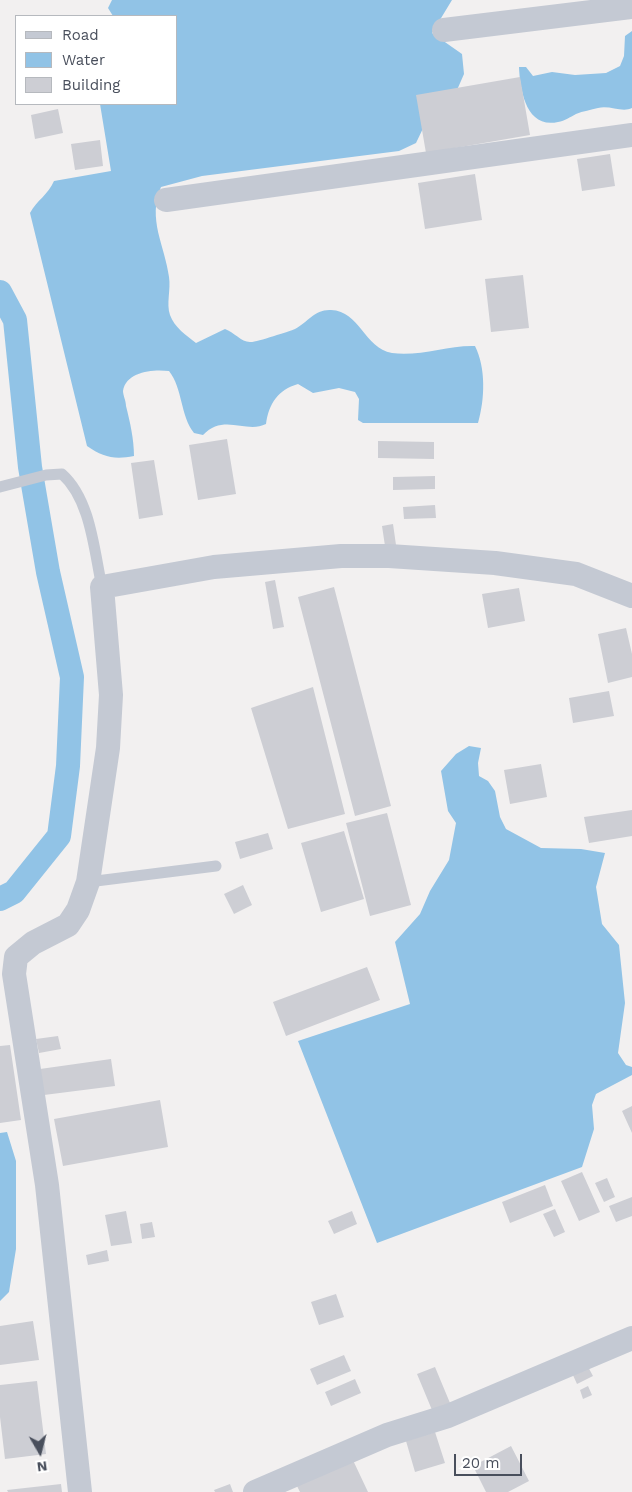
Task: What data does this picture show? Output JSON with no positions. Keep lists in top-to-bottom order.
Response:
{
  "legend": ["Road", "Water", "Building"],
  "scale_bar": "20 m",
  "north": "bottom"
}
